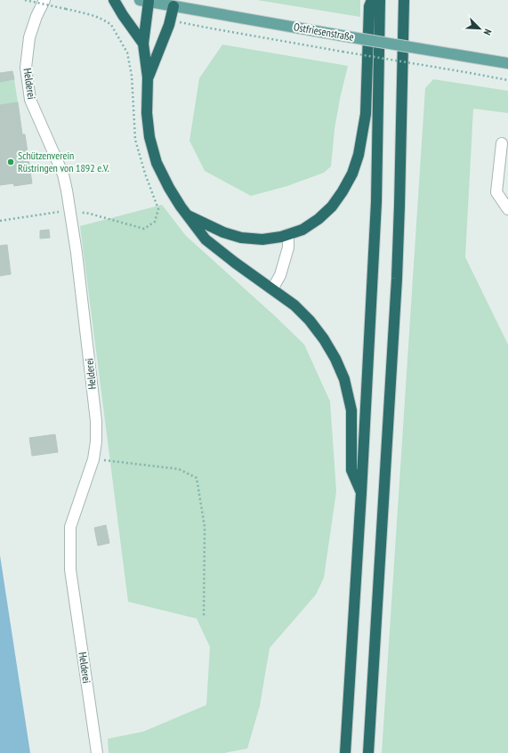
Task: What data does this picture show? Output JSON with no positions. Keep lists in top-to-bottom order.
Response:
{
  "streets": {
    "main road": ["Ostfriesenstraße"],
    "street": ["Helderei"]
  },
  "places": ["Schützenverein Rüstringen von 1892 e.V."],
  "north": "bottom right"
}
